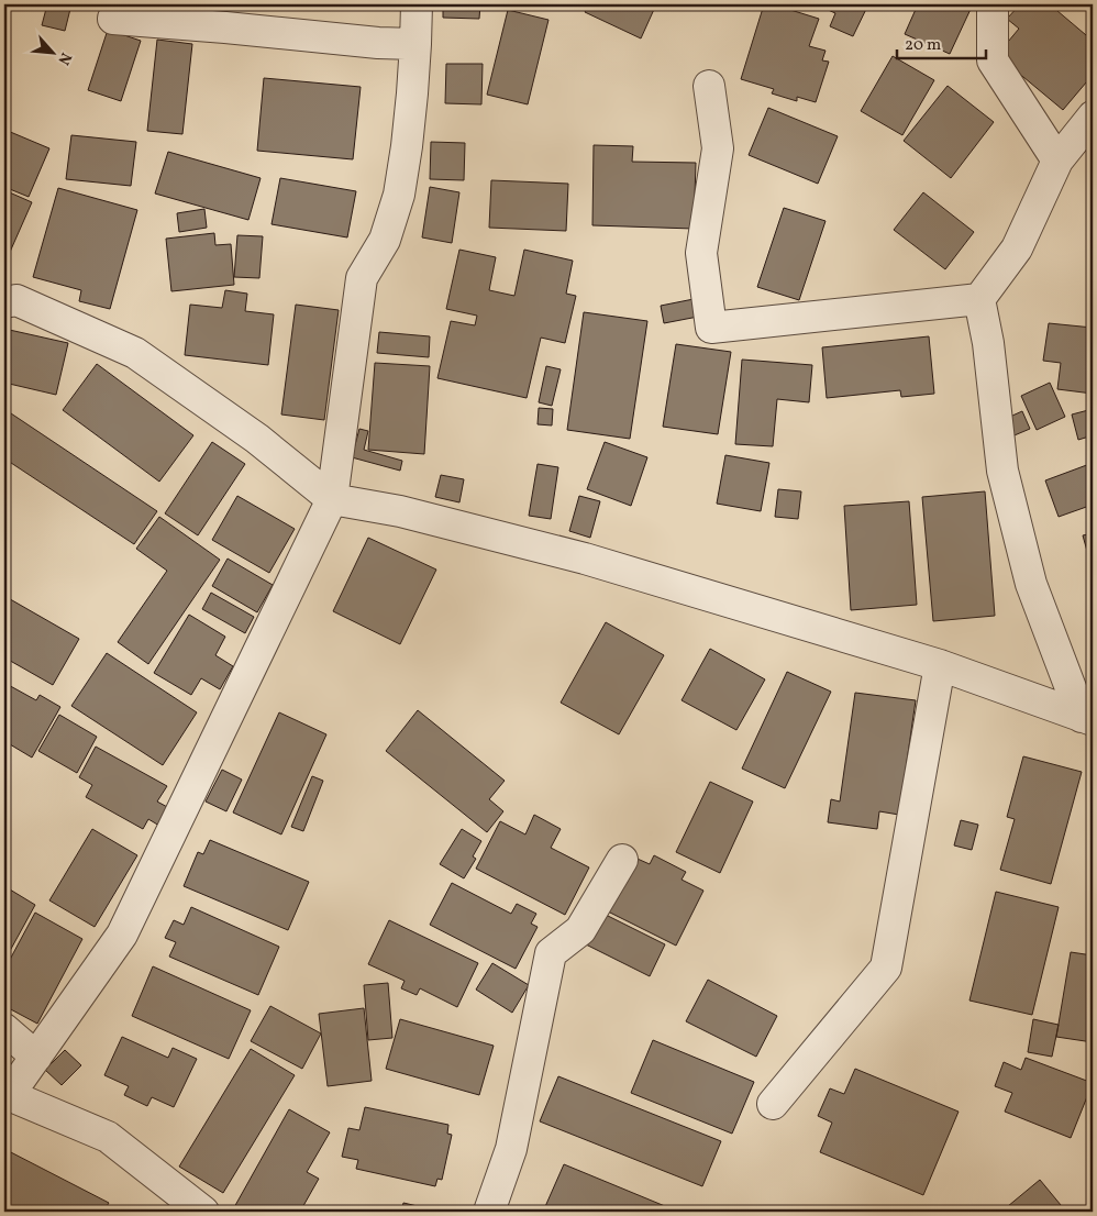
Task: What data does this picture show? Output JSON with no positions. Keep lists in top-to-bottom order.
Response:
{
  "scale_bar": "20 m",
  "north": "bottom right"
}
